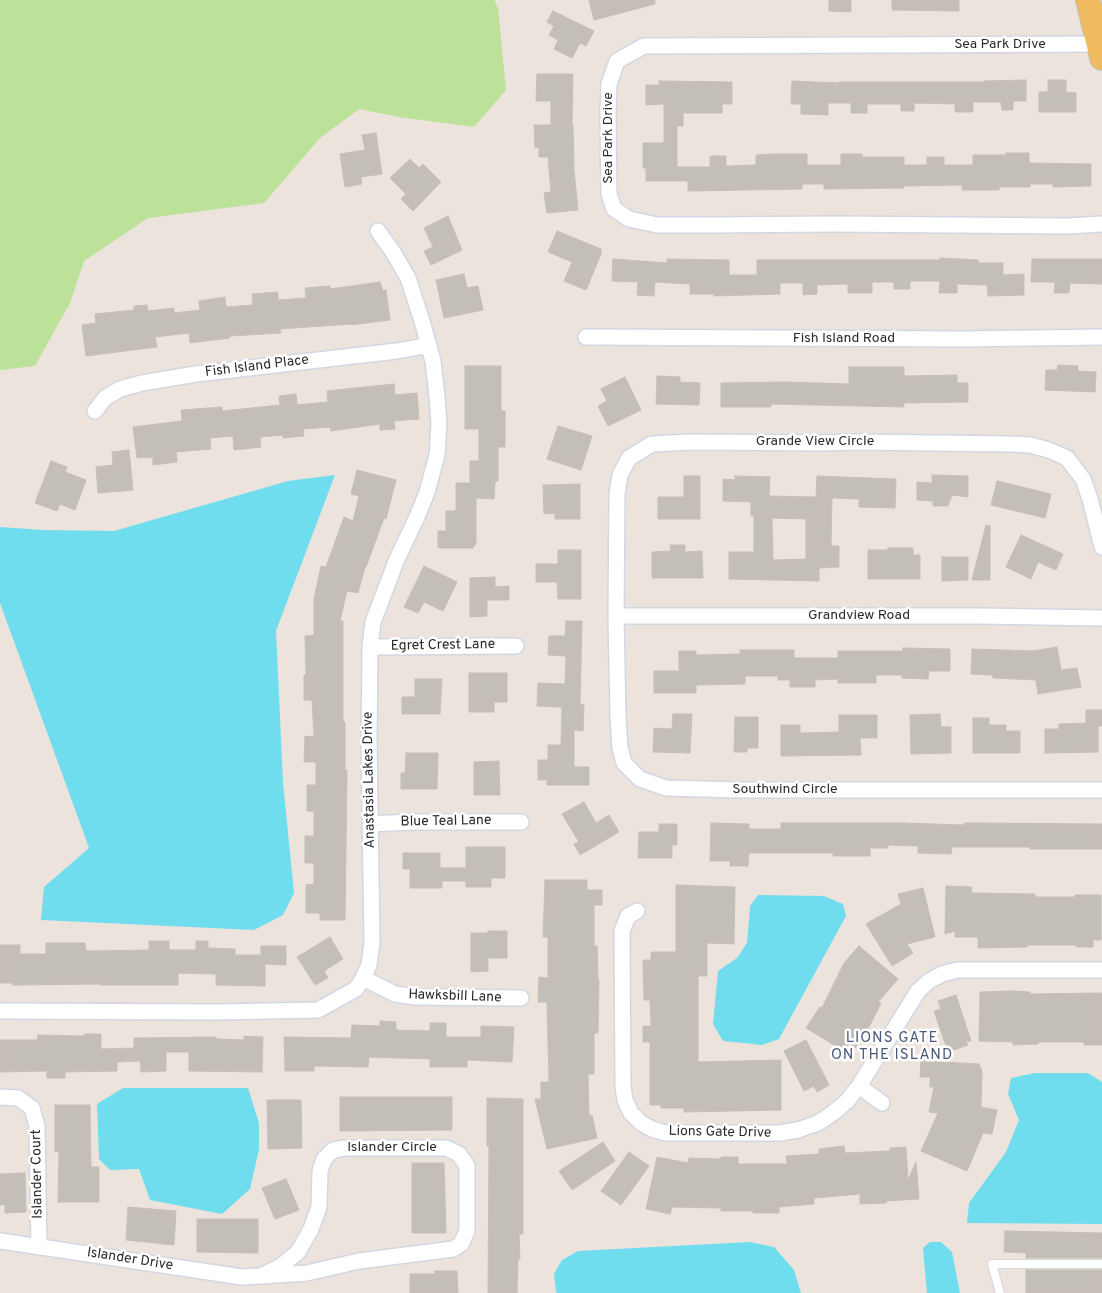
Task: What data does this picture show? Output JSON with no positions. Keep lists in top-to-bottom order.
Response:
{
  "streets": {
    "street": [
      "Sea Park Drive",
      "Fish Island Road",
      "Fish Island Place",
      "Grande View Circle",
      "Grandview Road",
      "Egret Crest Lane",
      "Anastasia Lakes Drive",
      "Southwind Circle",
      "Blue Teal Lane",
      "Hawksbill Lane",
      "Lions Gate Drive",
      "Islander Circle",
      "Islander Court",
      "Islander Drive"
    ]
  },
  "crossings": [
    ["Fish Island Place", "Anastasia Lakes Drive"],
    ["Grande View Circle", "Grandview Road"],
    ["Grande View Circle", "Southwind Circle"],
    ["Grandview Road", "Southwind Circle"],
    ["Egret Crest Lane", "Anastasia Lakes Drive"],
    ["Anastasia Lakes Drive", "Blue Teal Lane"],
    ["Anastasia Lakes Drive", "Hawksbill Lane"],
    ["Islander Circle", "Islander Drive"],
    ["Islander Court", "Islander Drive"]
  ],
  "districts": ["LIONS GATE ON THE ISLAND"]
}
